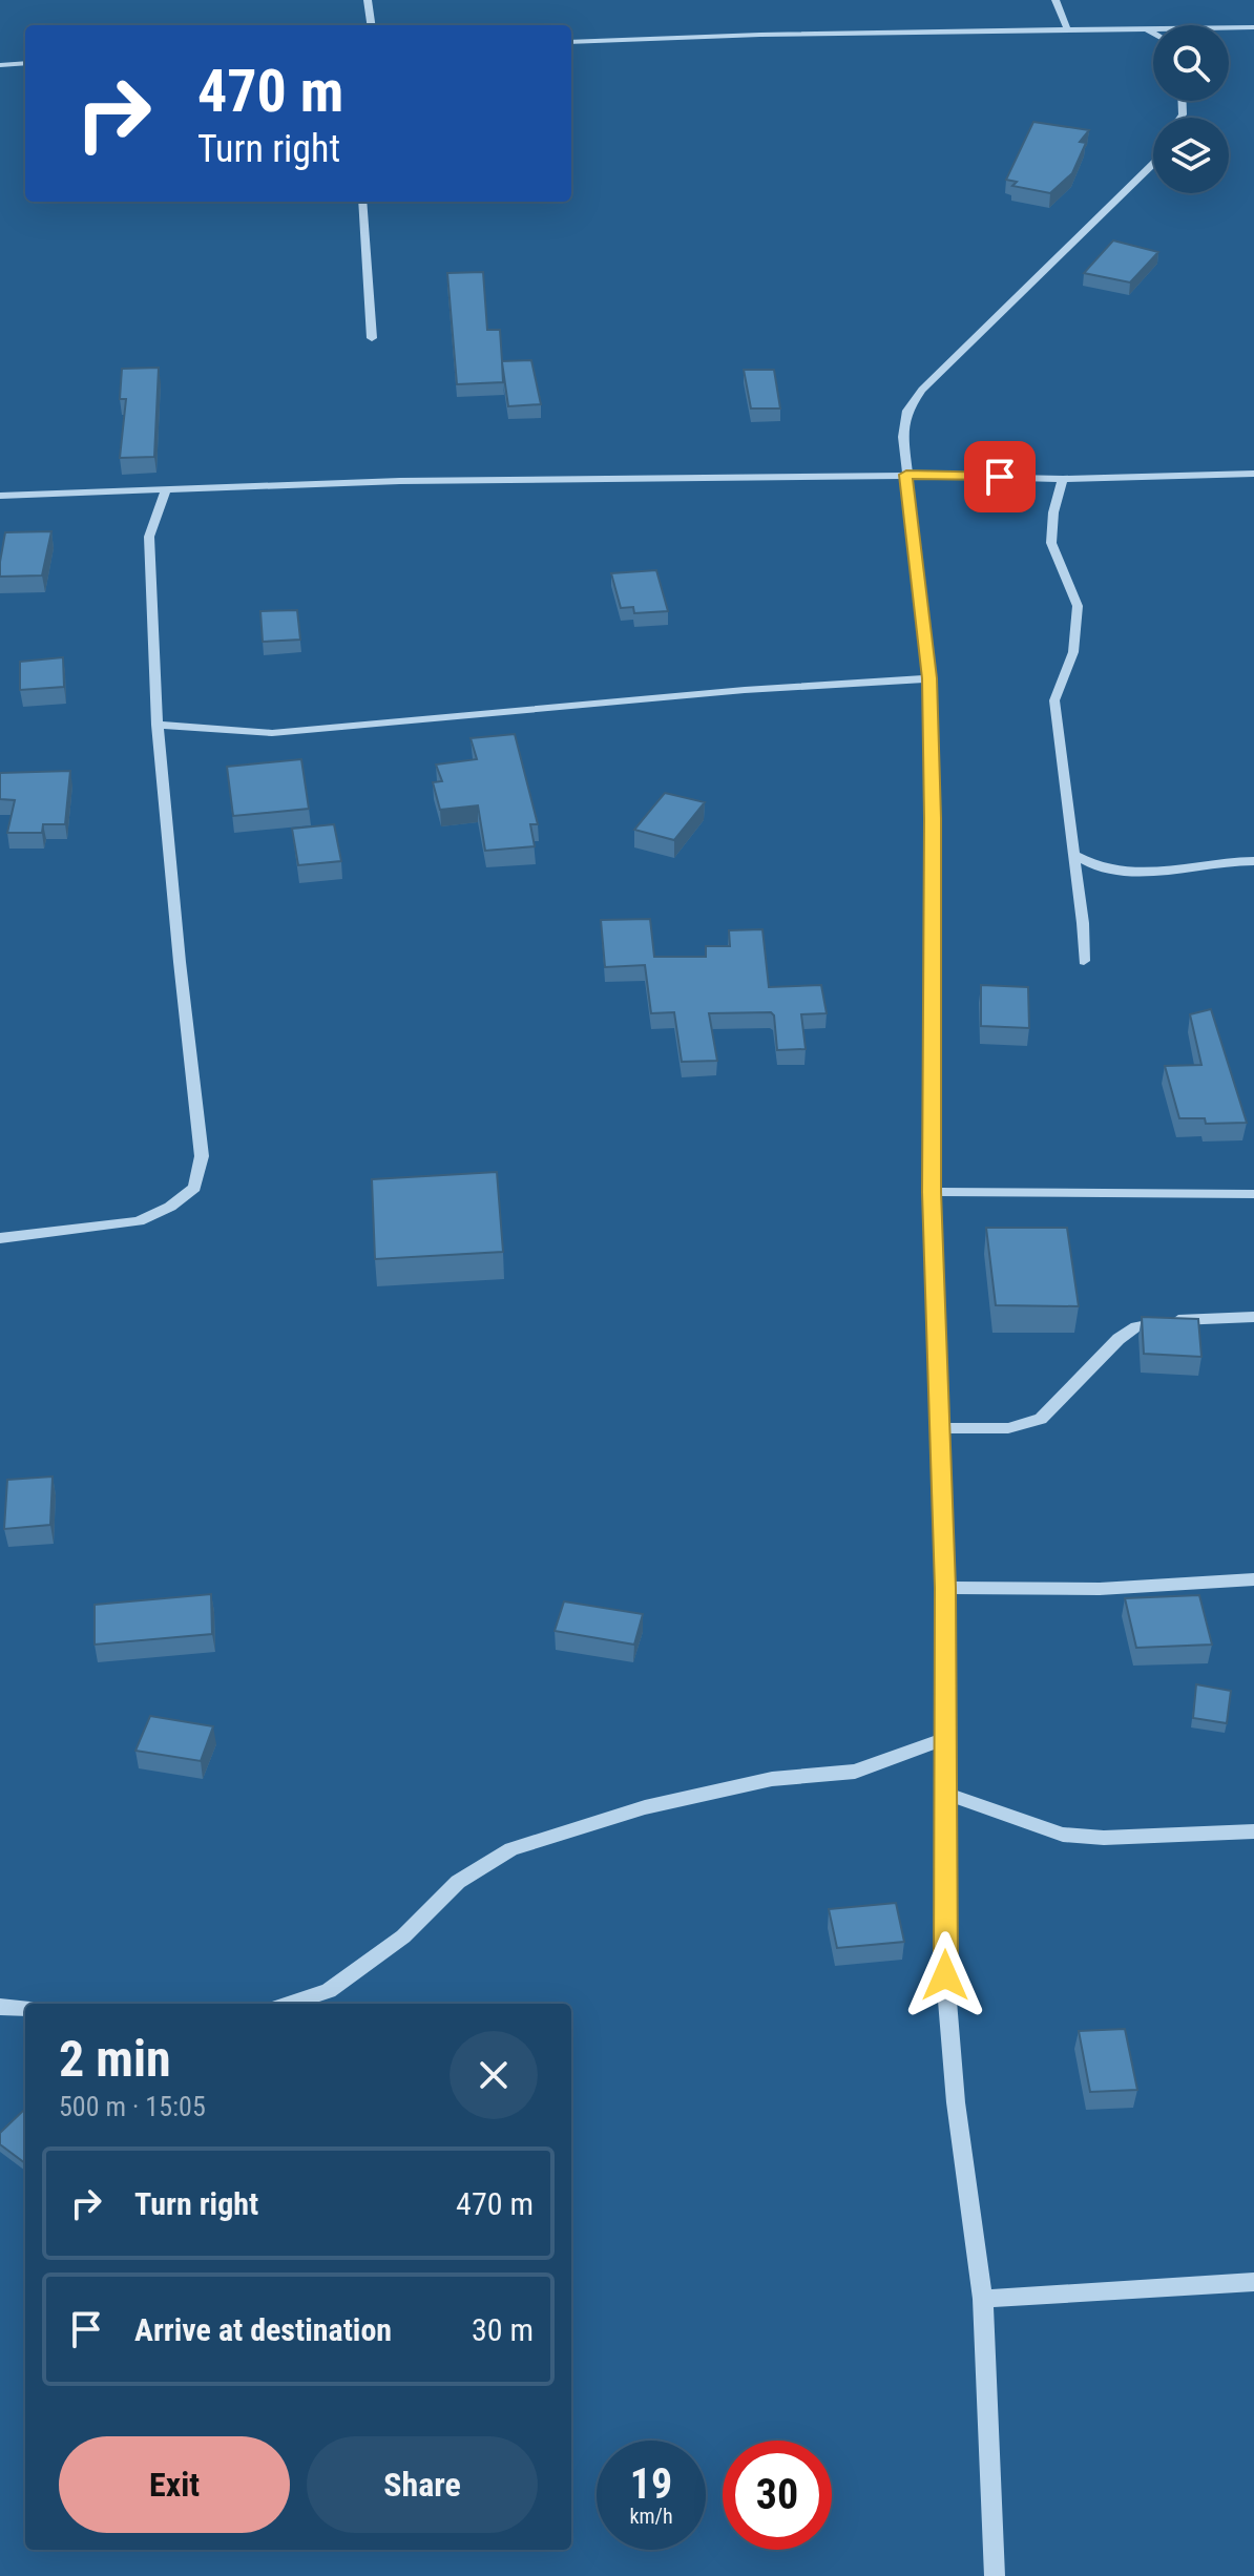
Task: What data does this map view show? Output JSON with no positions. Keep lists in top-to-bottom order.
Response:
{
  "page": {
    "turn": ["470 m", "Turn right"],
    "heading": ["2 min", "500 m · 15:05"],
    "list": [
      {
        "name": "Turn right",
        "value": "470 m"
      },
      {
        "name": "Arrive at destination",
        "value": "30 m"
      }
    ],
    "buttons": ["Exit", "Share"],
    "speed": "19 km/h",
    "limit": "30"
  }
}
